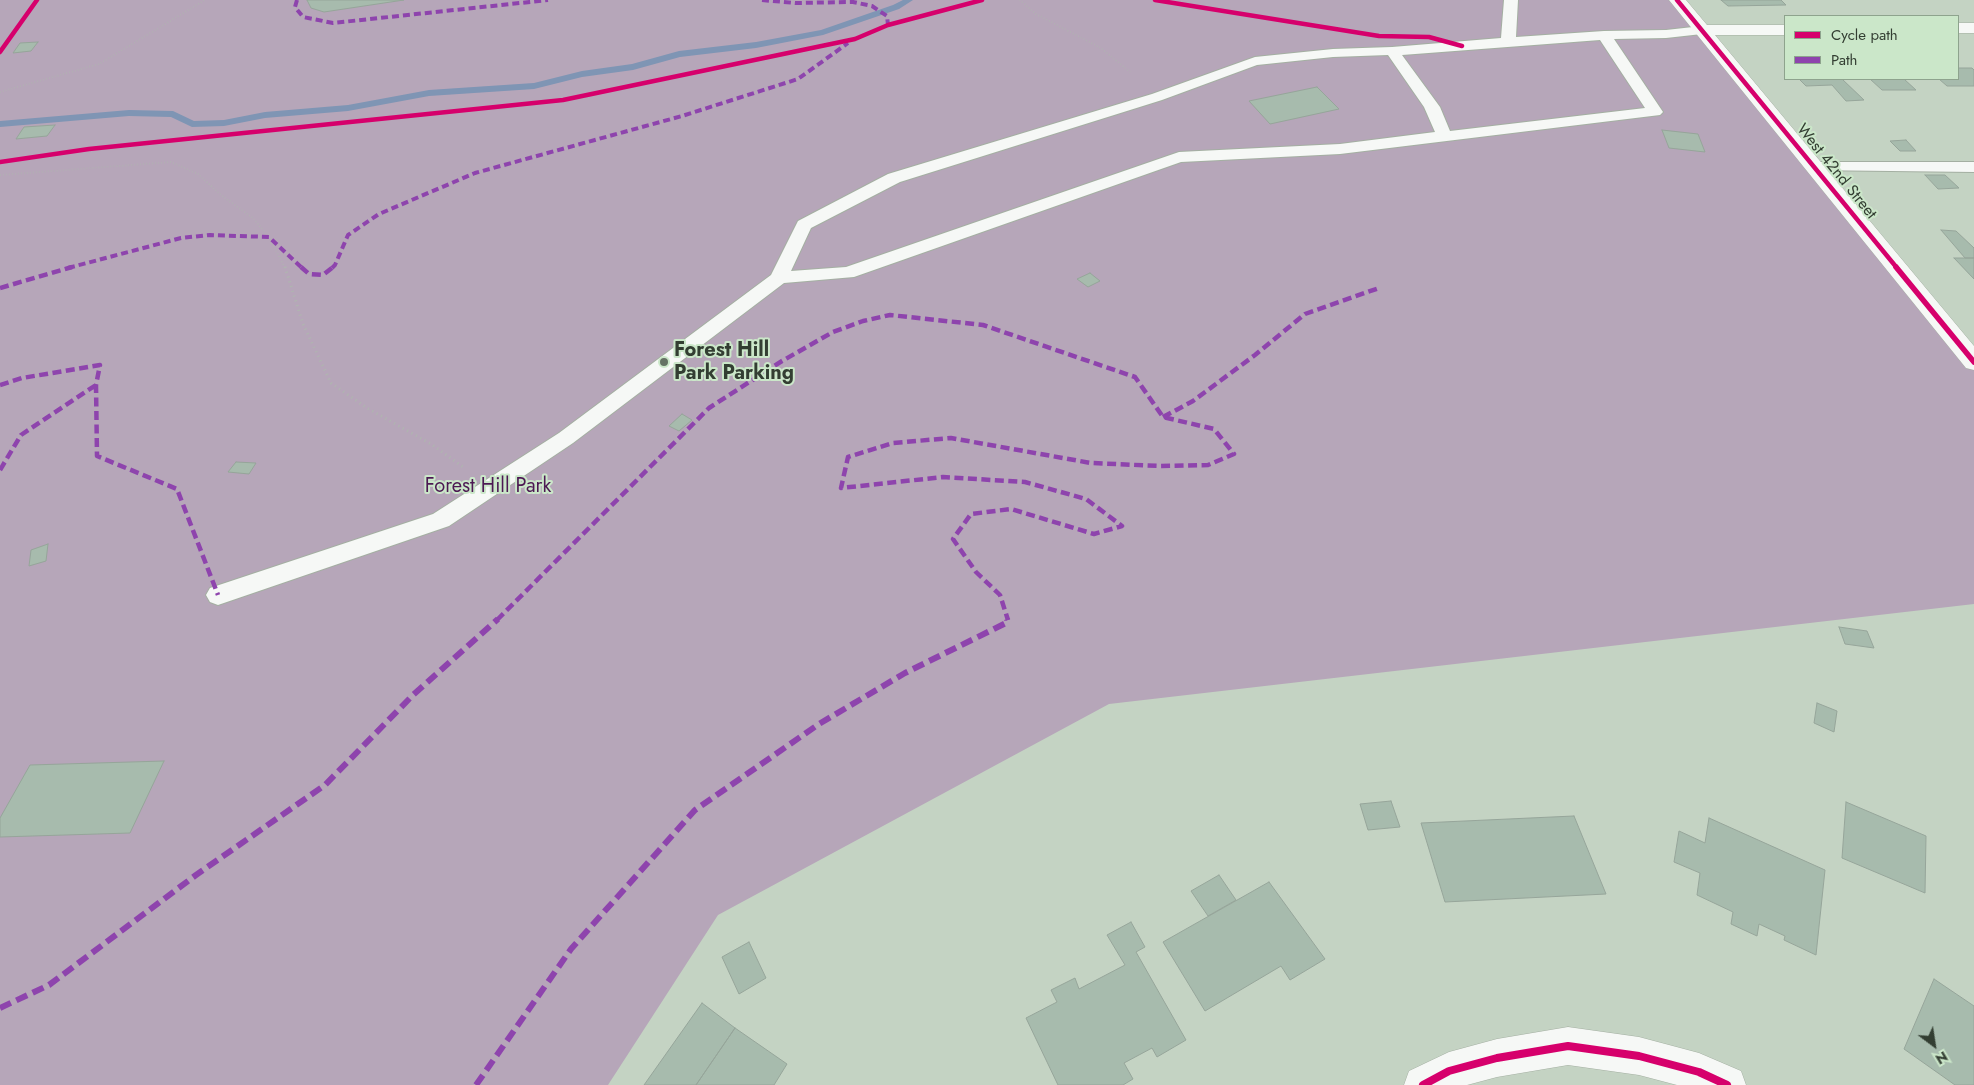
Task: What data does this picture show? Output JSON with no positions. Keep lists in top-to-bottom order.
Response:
{
  "streets": {
    "street": ["West 42nd Street"]
  },
  "parks": ["Forest Hill Park"],
  "places": ["Forest Hill Park Parking"],
  "legend": ["Cycle path", "Path"],
  "north": "bottom right"
}
